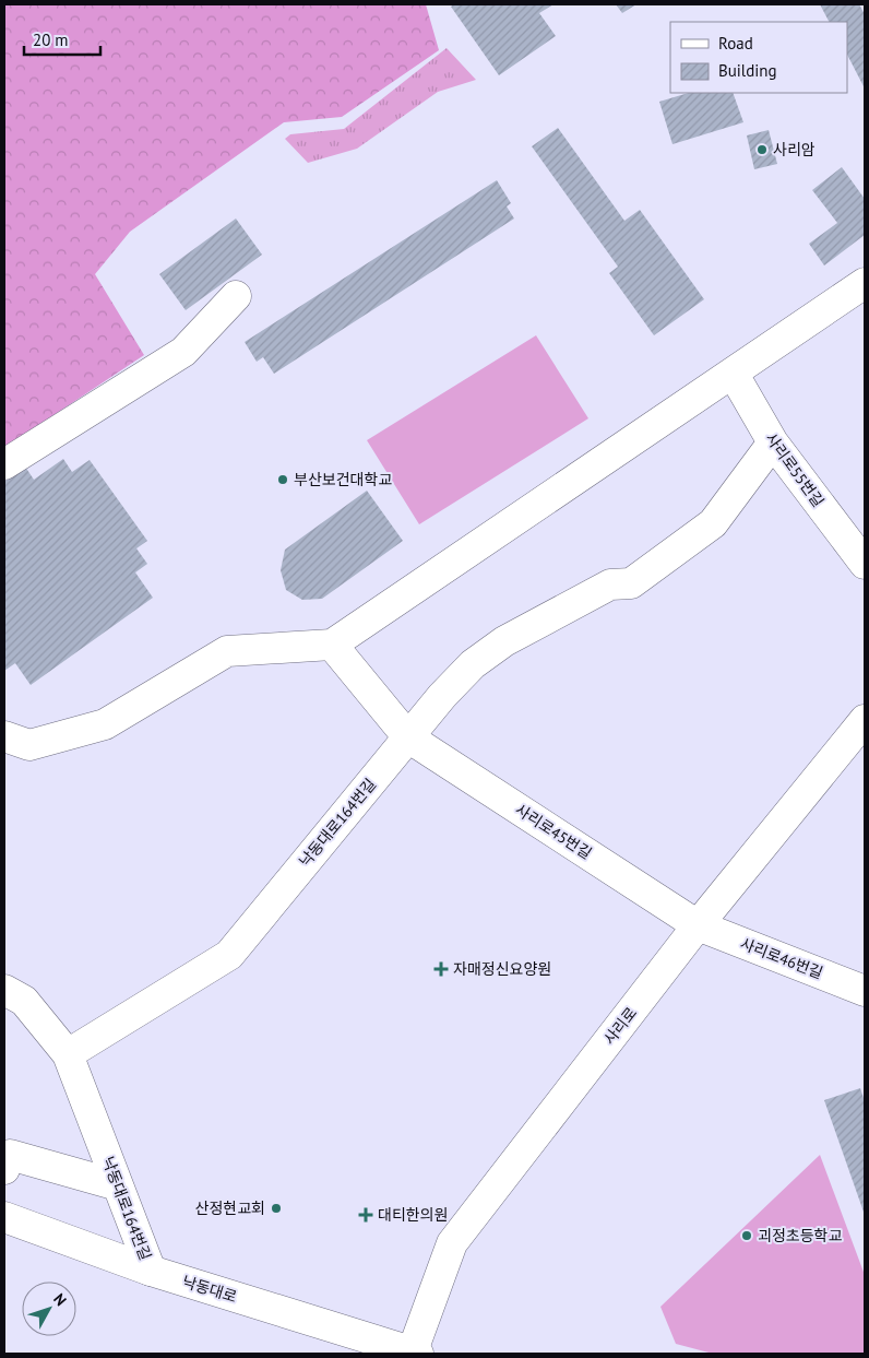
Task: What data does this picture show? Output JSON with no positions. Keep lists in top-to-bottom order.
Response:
{
  "streets": {
    "street": [
      "사리로55번길",
      "낙동대로164번길",
      "사리로45번길",
      "사리로46번길",
      "사리로",
      "낙동대로"
    ]
  },
  "crossings": [
    ["사리로55번길", "낙동대로164번길"],
    ["낙동대로164번길", "사리로45번길"],
    ["낙동대로164번길", "낙동대로"],
    ["사리로45번길", "사리로46번길"],
    ["사리로45번길", "사리로"],
    ["사리로46번길", "사리로"],
    ["사리로", "낙동대로"]
  ],
  "places": {
    "other": [
      "사리암",
      "부산보건대학교",
      "산정현교회",
      "괴정초등학교"
    ],
    "health": ["자매정신요양원", "대티한의원"]
  },
  "legend": ["Road", "Building"],
  "scale_bar": "20 m",
  "north": "top right"
}
